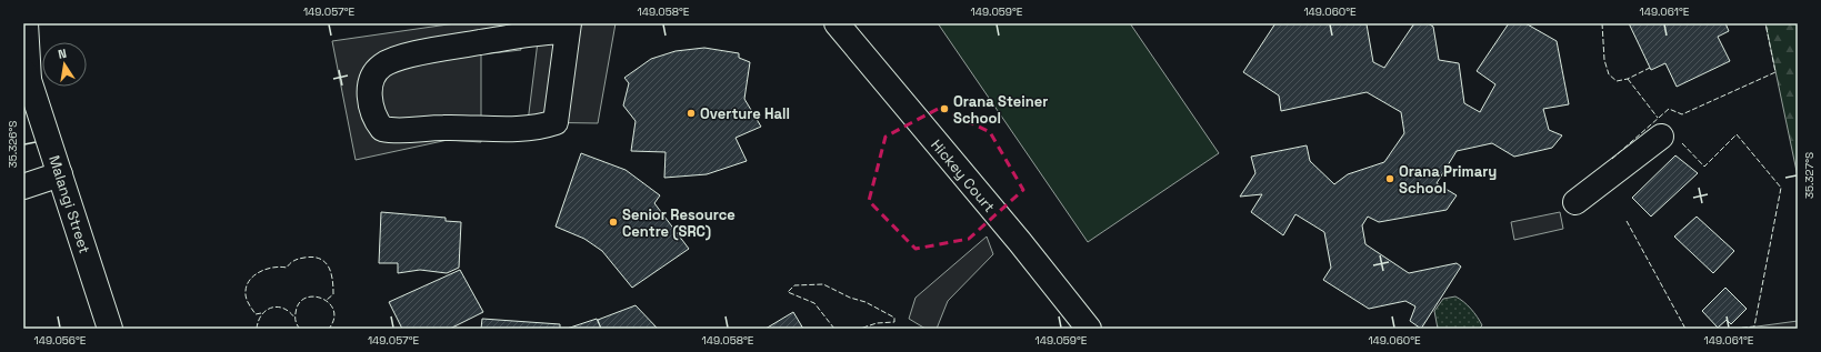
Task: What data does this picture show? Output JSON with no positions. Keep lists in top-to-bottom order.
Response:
{
  "streets": {
    "street": ["Hickey Court", "Malangi Street"]
  },
  "places": [
    "Orana Steiner School",
    "Overture Hall",
    "Orana Primary School",
    "Senior Resource Centre (SRC)"
  ],
  "north": "top",
  "coordinates": [
    "149.057°E",
    "149.058°E",
    "149.059°E",
    "149.060°E",
    "149.061°E",
    "35.326°S",
    "35.327°S",
    "149.056°E"
  ]
}
